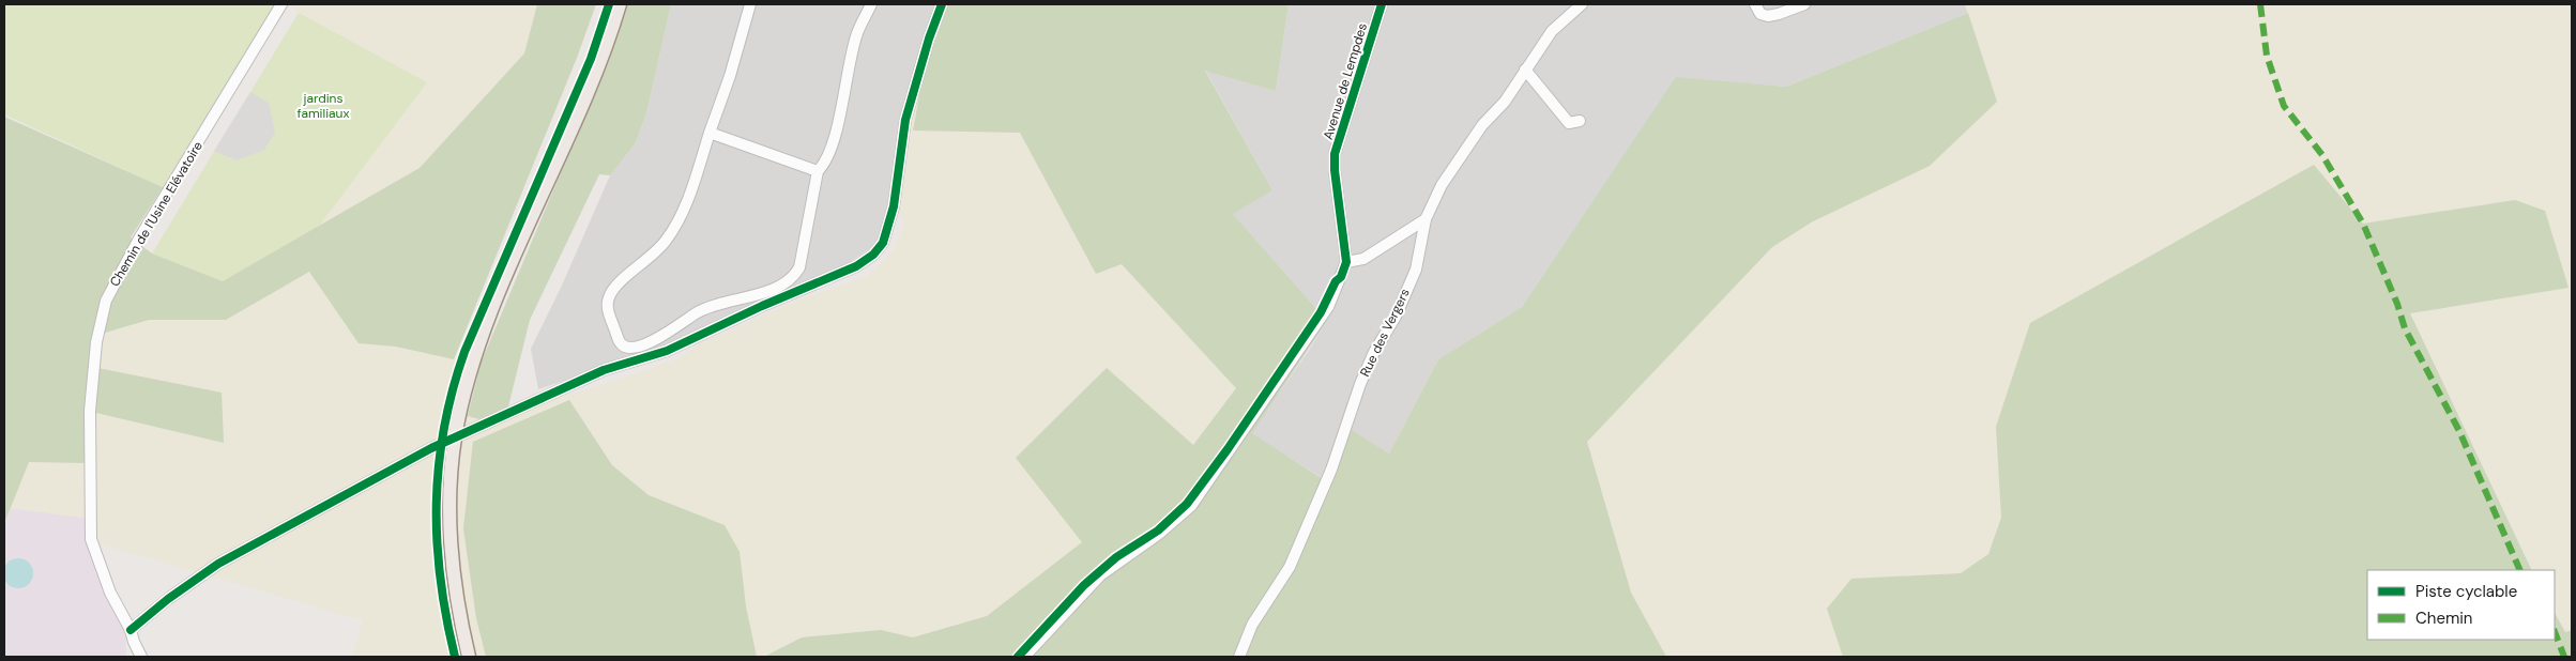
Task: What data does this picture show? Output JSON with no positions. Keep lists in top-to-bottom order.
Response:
{
  "streets": {
    "street": ["Avenue de Lempdes", "Chemin de l'Usine Elévatoire", "Rue des Vergers"]
  },
  "parks": ["jardins familiaux"],
  "legend": ["Piste cyclable", "Chemin"]
}
